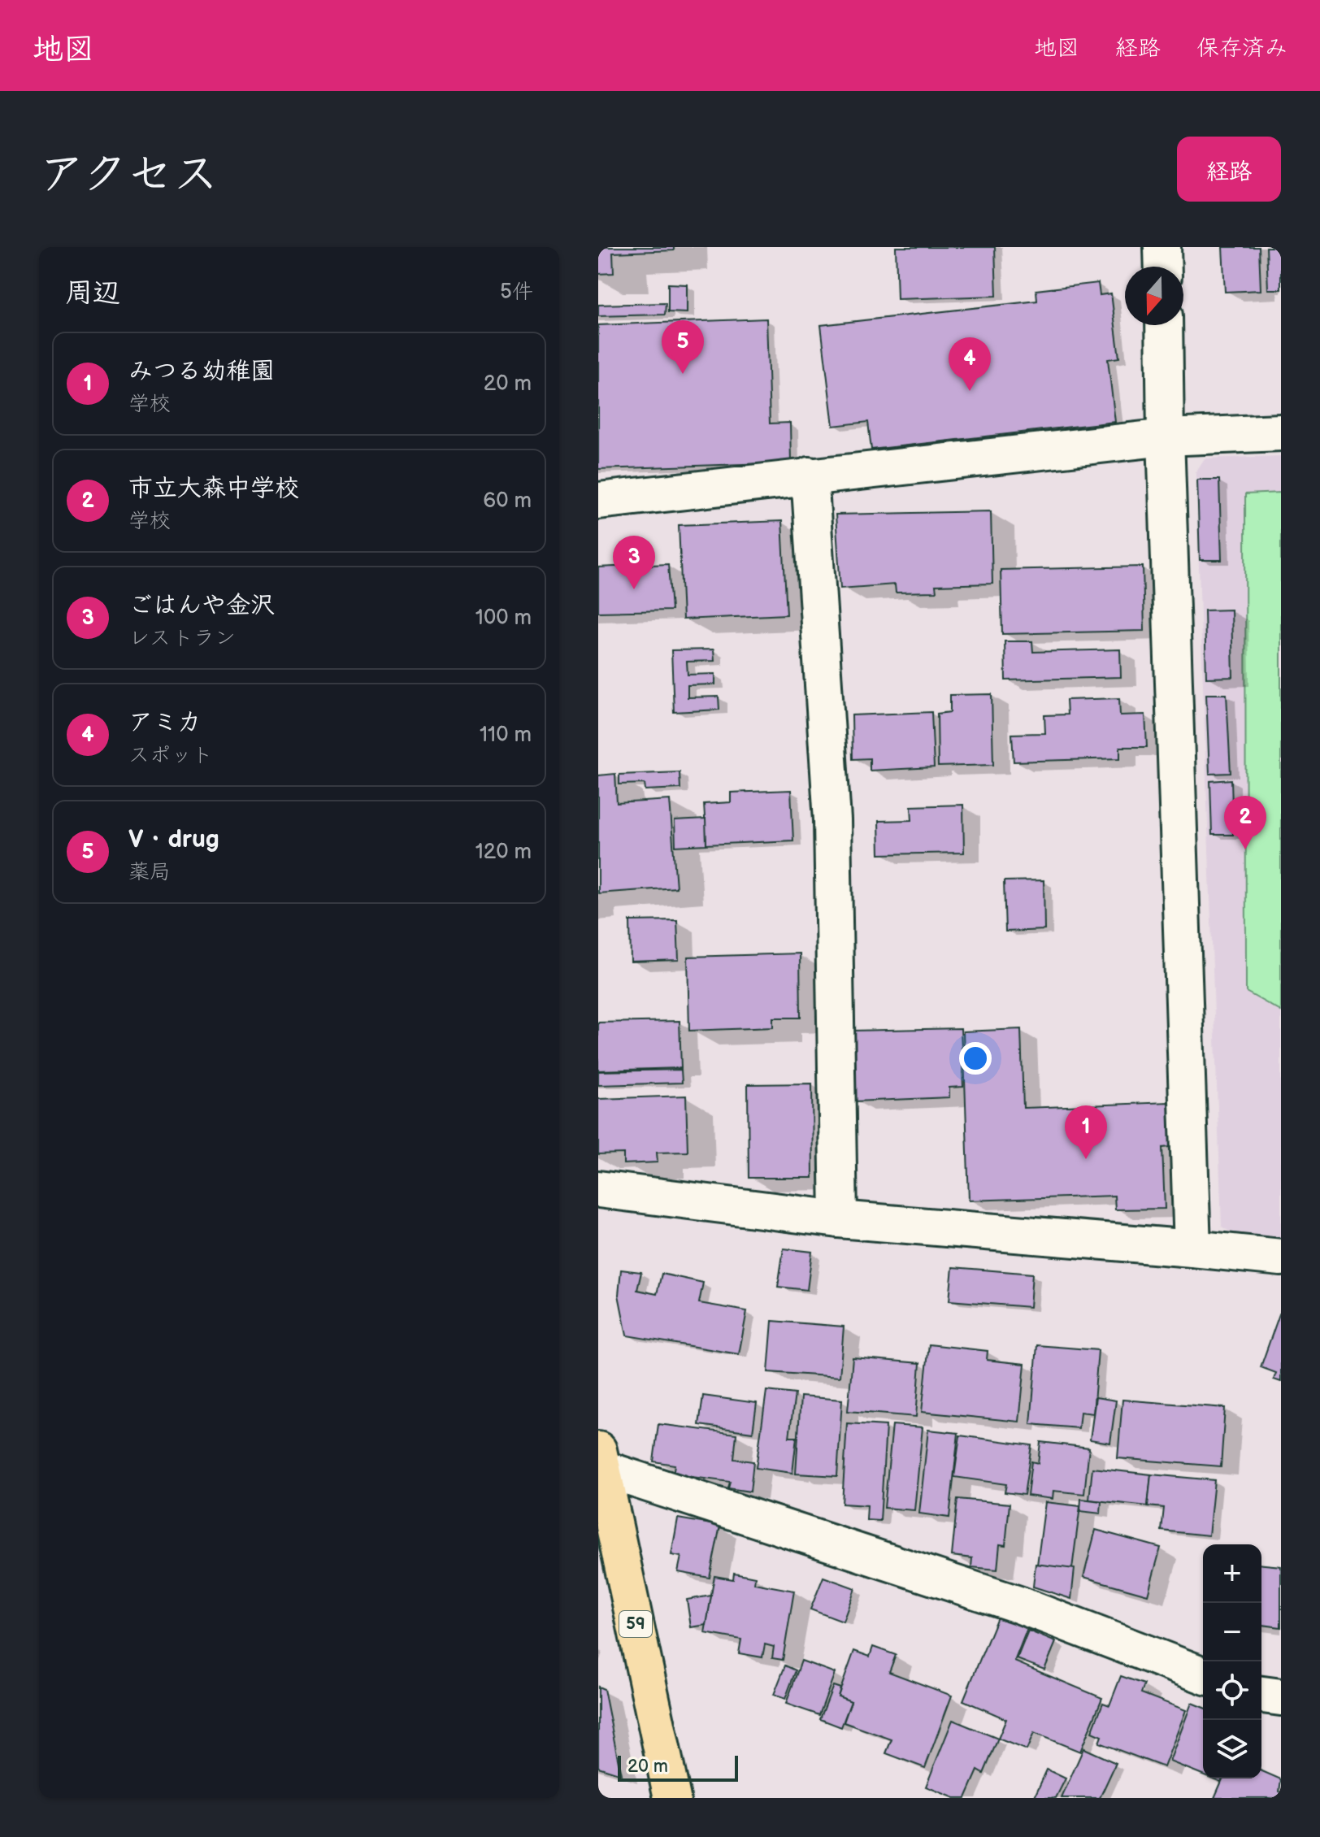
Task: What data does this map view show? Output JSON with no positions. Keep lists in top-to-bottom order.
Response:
{
  "streets": {
    "main road": ["59"]
  },
  "scale_bar": "20 m",
  "north": "bottom",
  "page": {
    "header": "地図",
    "nav": ["地図", "経路", "保存済み"],
    "title": "アクセス",
    "buttons": "経路",
    "heading": ["周辺", "5件"],
    "pins": [
      "5",
      "4",
      "3",
      "2",
      "1"
    ],
    "list": [
      {
        "mark": "1",
        "name": "みつる幼稚園",
        "note": "学校",
        "value": "20 m"
      },
      {
        "mark": "2",
        "name": "市立大森中学校",
        "note": "学校",
        "value": "60 m"
      },
      {
        "mark": "3",
        "name": "ごはんや金沢",
        "note": "レストラン",
        "value": "100 m"
      },
      {
        "mark": "4",
        "name": "アミカ",
        "note": "スポット",
        "value": "110 m"
      },
      {
        "mark": "5",
        "name": "V・drug",
        "note": "薬局",
        "value": "120 m"
      }
    ],
    "map_buttons": ["+", "−"],
    "scale": "20 m"
  }
}
